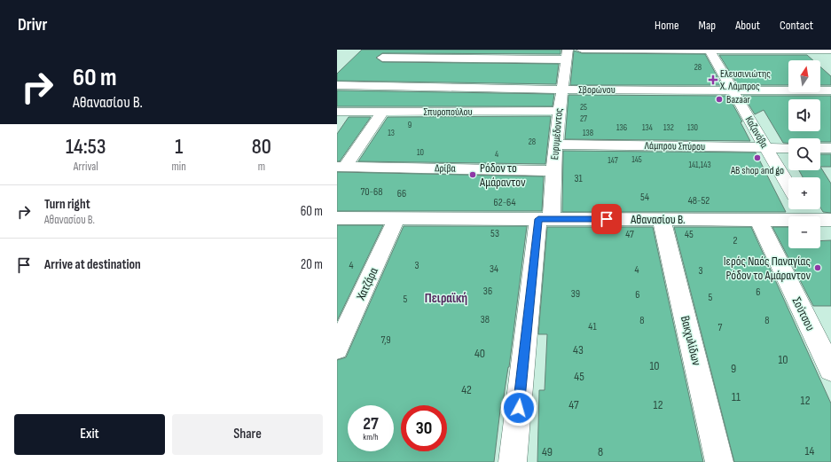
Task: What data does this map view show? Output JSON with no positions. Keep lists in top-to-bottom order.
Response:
{
  "streets": {
    "street": [
      "Σβορώνου",
      "Σπυροπούλου",
      "Καζανόβα",
      "Ευρυμέδοντος",
      "Λάμπρου Σπύρου",
      "Δρίβα",
      "Αθανασίου Β.",
      "Χατζάρα",
      "Σούτσου",
      "Βακχυλίδων"
    ]
  },
  "crossings": [
    ["Σβορώνου", "Καζανόβα"],
    ["Σβορώνου", "Ευρυμέδοντος"],
    ["Σπυροπούλου", "Ευρυμέδοντος"],
    ["Καζανόβα", "Λάμπρου Σπύρου"],
    ["Ευρυμέδοντος", "Λάμπρου Σπύρου"],
    ["Ευρυμέδοντος", "Δρίβα"],
    ["Ευρυμέδοντος", "Αθανασίου Β."],
    ["Αθανασίου Β.", "Χατζάρα"],
    ["Αθανασίου Β.", "Σούτσου"],
    ["Αθανασίου Β.", "Βακχυλίδων"]
  ],
  "districts": ["Πειραϊκή"],
  "places": {
    "health": ["Ελευσινιώτης Χ. Λάμπρος"],
    "other": [
      "Bazaar",
      "AB shop and go",
      "Ρόδον το Αμάραντον",
      "Ιερός Ναός Παναγίας Ρόδον το Αμάραντον"
    ]
  },
  "house_numbers": [
    "28",
    "25",
    "27",
    "9",
    "136",
    "134",
    "132",
    "130",
    "13",
    "138",
    "28",
    "10",
    "4",
    "145",
    "147",
    "141,143",
    "31",
    "70-68",
    "66",
    "54",
    "48-52",
    "62-64",
    "53",
    "47",
    "45",
    "2",
    "4",
    "3",
    "34",
    "4",
    "3",
    "36",
    "6",
    "39",
    "6",
    "5",
    "5",
    "38",
    "8",
    "8",
    "41",
    "7",
    "7,9",
    "43",
    "40",
    "10",
    "10",
    "9",
    "45",
    "42",
    "11",
    "12",
    "47",
    "12",
    "14",
    "49",
    "8"
  ],
  "north": "top",
  "page": {
    "header": "Drivr",
    "nav": [
      "Home",
      "Map",
      "About",
      "Contact"
    ],
    "turn": ["60 m", "Αθανασίου Β."],
    "map_buttons": ["+", "−"],
    "eta": [
      "14:53",
      "Arrival",
      "1",
      "min",
      "80",
      "m"
    ],
    "list": [
      {
        "name": "Turn right",
        "note": "Αθανασίου Β.",
        "value": "60 m"
      },
      {
        "name": "Arrive at destination",
        "value": "20 m"
      }
    ],
    "speed": "27 km/h",
    "limit": "30",
    "buttons": ["Exit", "Share"]
  }
}
